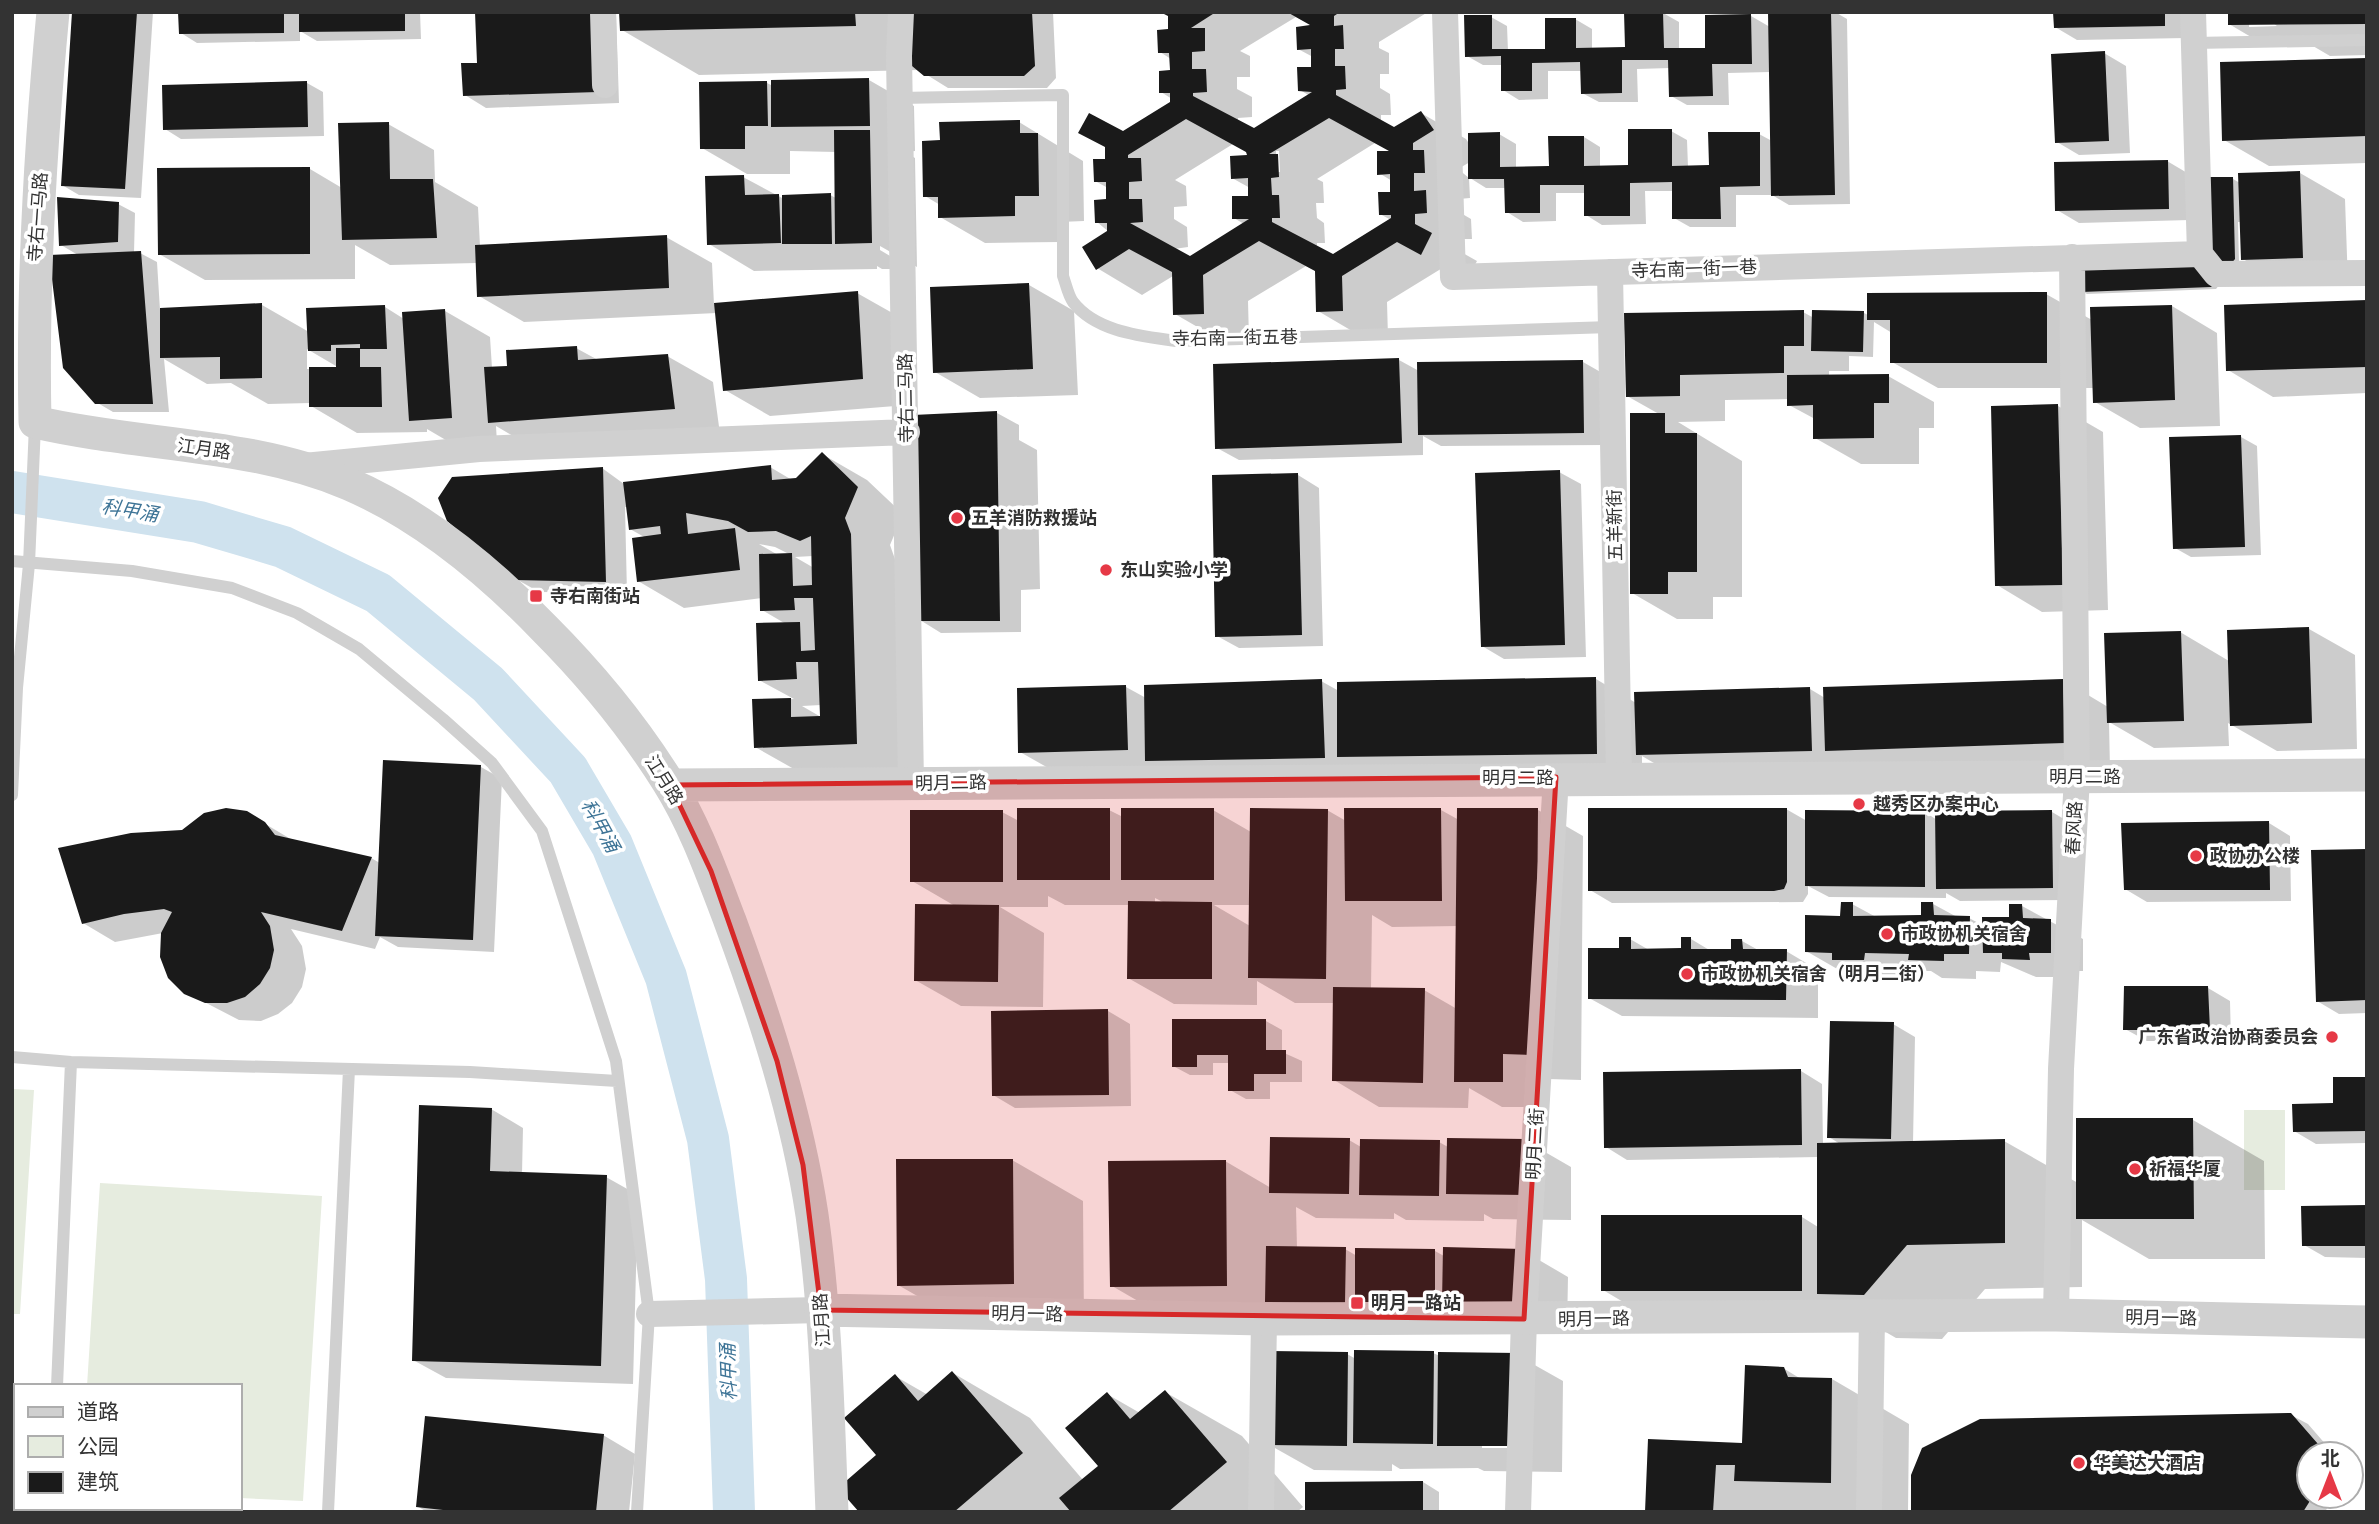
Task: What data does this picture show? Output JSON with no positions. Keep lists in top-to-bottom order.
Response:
{
  "streets": {
    "street": [
      "寺右一马路",
      "寺右南一街一巷",
      "寺右二马路",
      "江月路",
      "五羊新街",
      "明月二路",
      "春风路",
      "明月二街",
      "明月一路"
    ],
    "lane": ["寺右南一街五巷"]
  },
  "crossings": [
    ["寺右一马路", "江月路"],
    ["寺右南一街一巷", "五羊新街"],
    ["寺右南一街一巷", "春风路"],
    ["寺右南一街五巷", "寺右二马路"],
    ["寺右南一街五巷", "五羊新街"],
    ["寺右二马路", "明月二路"],
    ["江月路", "明月二路"],
    ["江月路", "明月一路"],
    ["五羊新街", "明月二路"],
    ["明月二路", "春风路"],
    ["明月二路", "明月二街"],
    ["春风路", "明月一路"],
    ["明月二街", "明月一路"]
  ],
  "water": ["科甲涌"],
  "places": {
    "other": [
      "五羊消防救援站",
      "东山实验小学",
      "越秀区办案中心",
      "政协办公楼",
      "市政协机关宿舍",
      "市政协机关宿舍（明月二街）",
      "广东省政治协商委员会",
      "祈福华厦",
      "华美达大酒店"
    ],
    "transit": ["寺右南街站", "明月一路站"]
  },
  "legend": ["道路", "公园", "建筑"],
  "north": "top"
}
